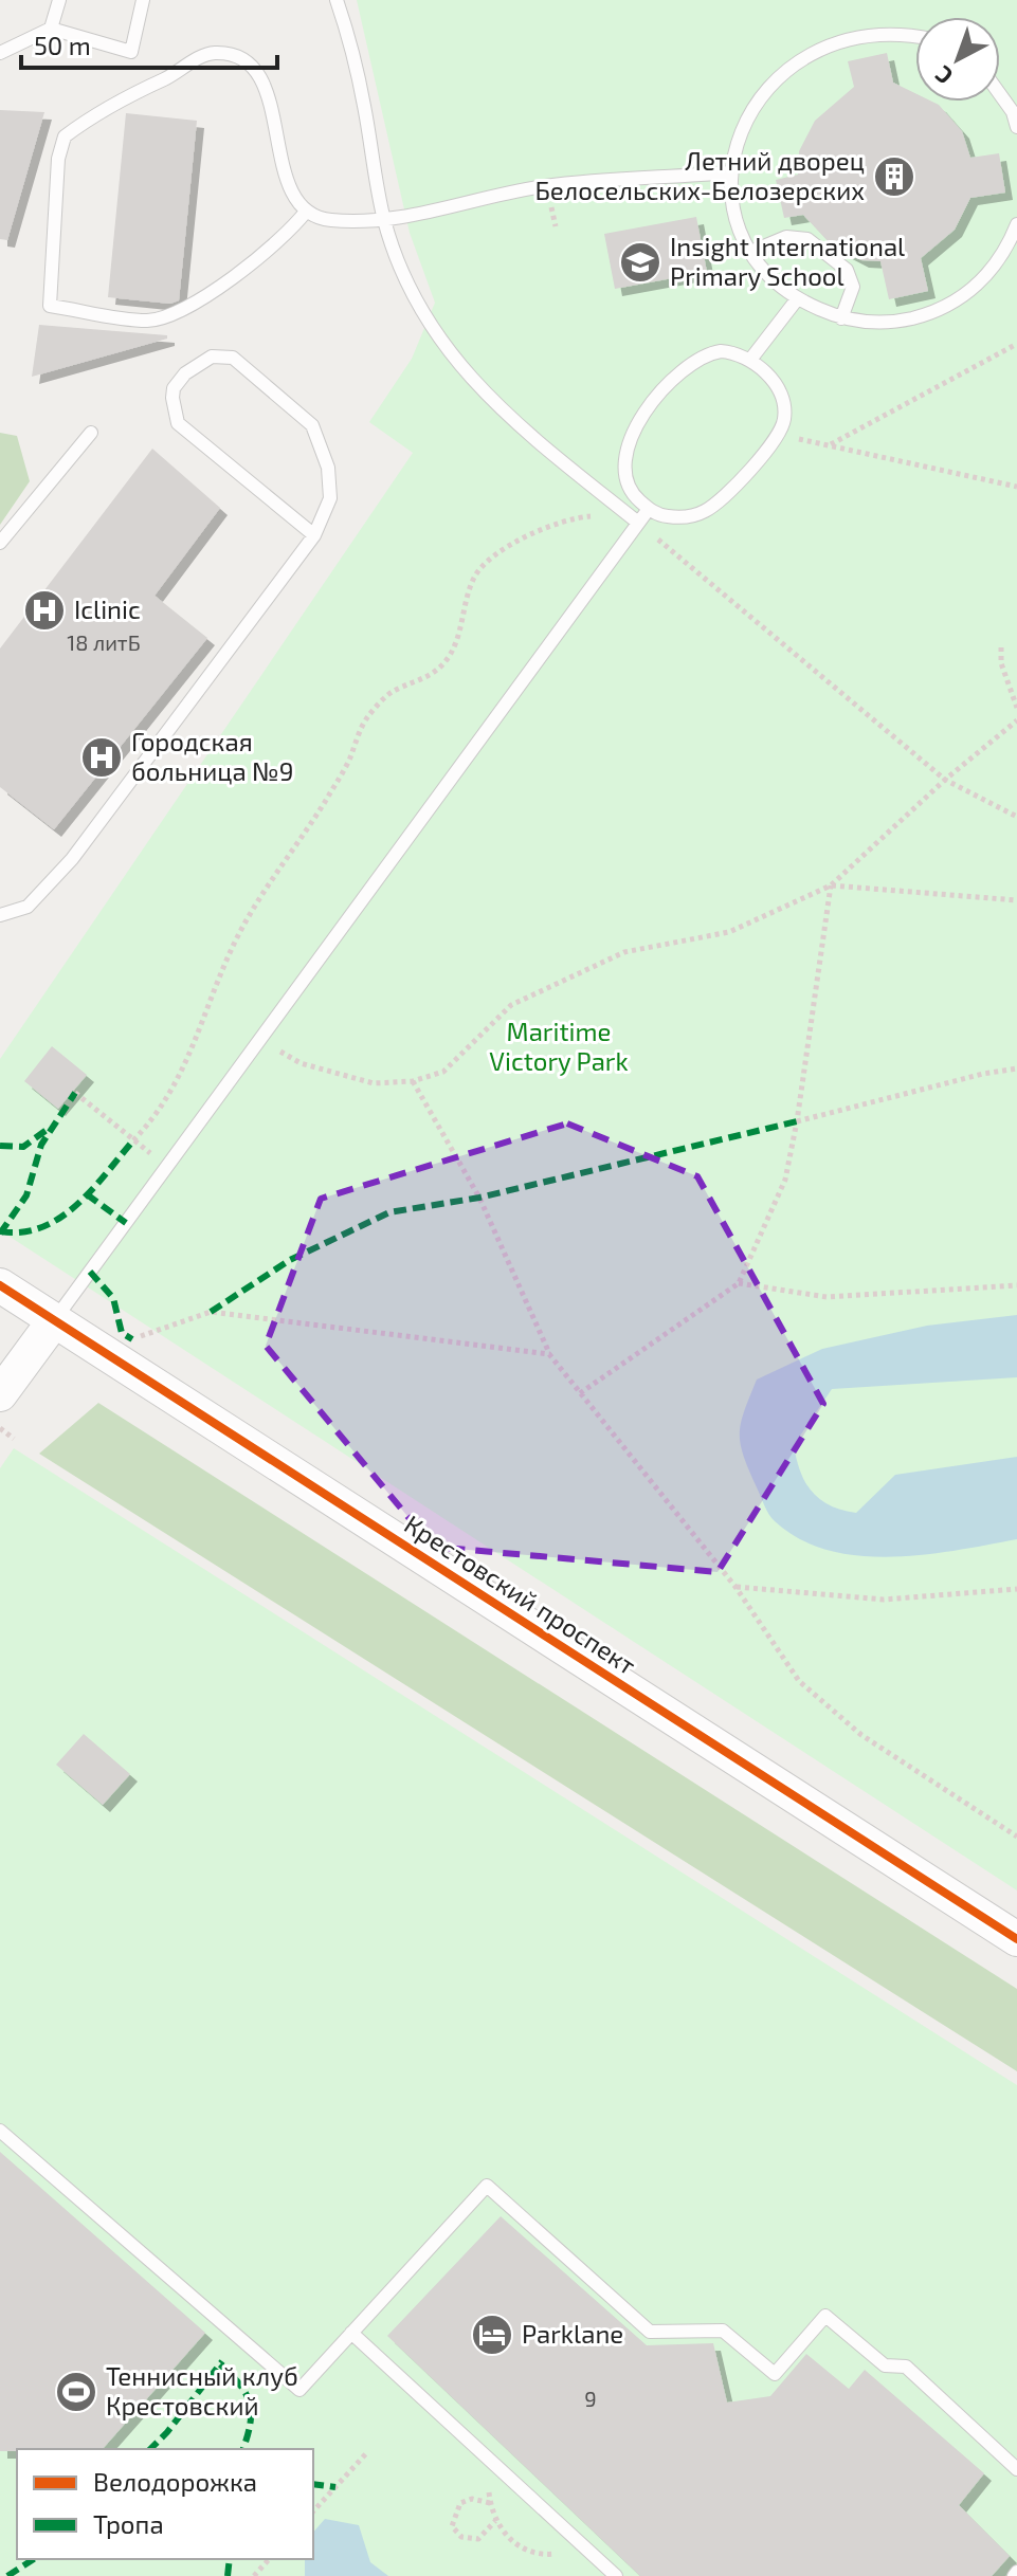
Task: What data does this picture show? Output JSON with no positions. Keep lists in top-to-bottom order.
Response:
{
  "streets": {
    "street": ["Крестовский проспект"]
  },
  "parks": ["Maritime Victory Park"],
  "places": {
    "building": ["Летний дворец Белосельских-Белозерских"],
    "school or university": ["Insight International Primary School"],
    "hospital": ["Iclinic", "Городская больница №9"],
    "hotel": ["Parklane"],
    "sports": ["Теннисный клуб Крестовский"]
  },
  "house_numbers": ["18 литБ", "9"],
  "legend": ["Велодорожка", "Тропа"],
  "scale_bar": "50 m",
  "north": "bottom left"
}
